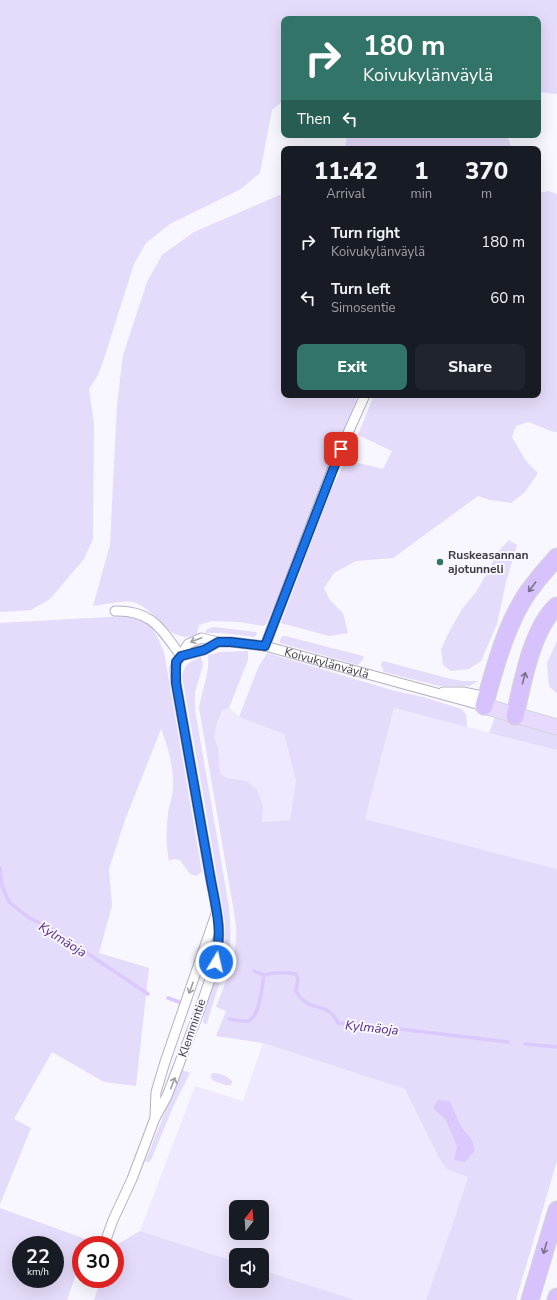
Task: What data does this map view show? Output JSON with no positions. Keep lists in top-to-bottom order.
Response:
{
  "streets": {
    "main road": ["Koivukylänväylä"],
    "street": ["Klemmintie"]
  },
  "crossings": [
    ["Koivukylänväylä", "Klemmintie"]
  ],
  "water": ["Kylmäoja"],
  "places": ["Ruskeasannan ajotunneli"],
  "north": "top",
  "page": {
    "turn": ["180 m", "Koivukylänväylä"],
    "then": "Then",
    "eta": [
      "11:42",
      "Arrival",
      "1",
      "min",
      "370",
      "m"
    ],
    "list": [
      {
        "name": "Turn right",
        "note": "Koivukylänväylä",
        "value": "180 m"
      },
      {
        "name": "Turn left",
        "note": "Simosentie",
        "value": "60 m"
      }
    ],
    "buttons": ["Exit", "Share"],
    "speed": "22 km/h",
    "limit": "30"
  }
}
